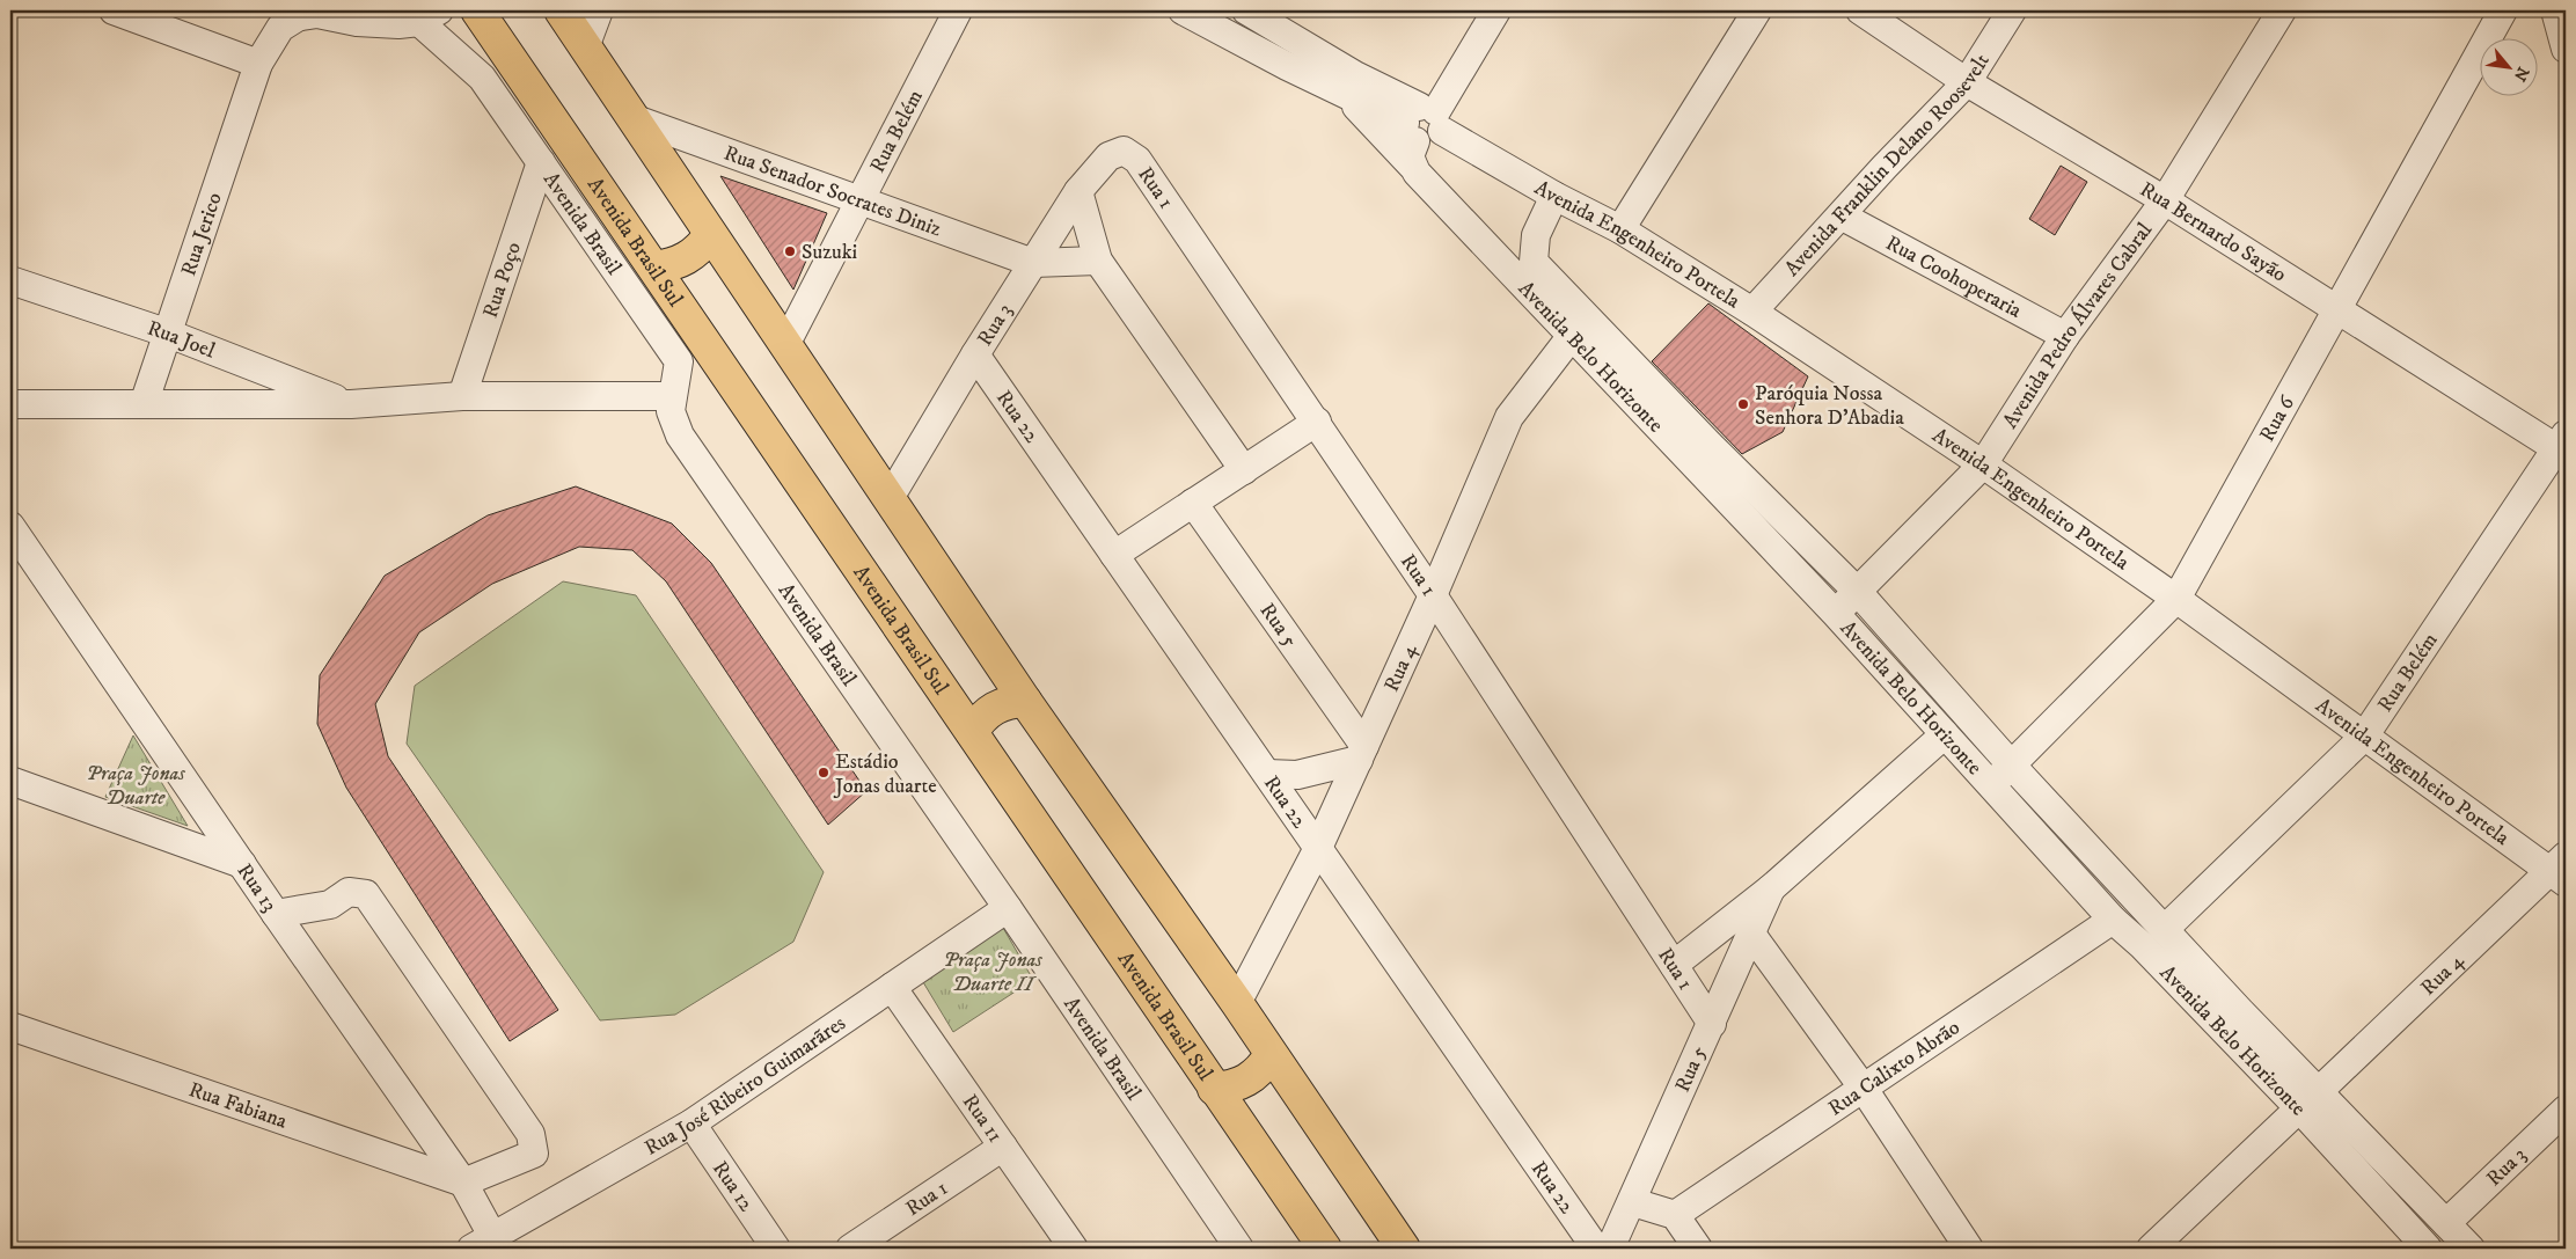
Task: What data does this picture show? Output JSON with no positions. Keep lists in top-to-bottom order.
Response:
{
  "streets": {
    "main road": ["Avenida Brasil Sul"],
    "street": [
      "Rua Belém",
      "Avenida Franklin Delano Roosevelt",
      "Rua 1",
      "Rua Senador Socrates Diniz",
      "Avenida Brasil",
      "Rua Bernardo Sayão",
      "Rua Jerico",
      "Avenida Engenheiro Portela",
      "Rua Coohoperaria",
      "Rua Poço",
      "Rua 3",
      "Avenida Pedro Álvares Cabral",
      "Rua Joel",
      "Avenida Belo Horizonte",
      "Rua 22",
      "Rua 6",
      "Rua 5",
      "Rua 4",
      "Rua 13",
      "Rua Calixto Abrão",
      "Rua José Ribeiro Guimarãres",
      "Rua Fabiana",
      "Rua 11",
      "Rua 12"
    ]
  },
  "crossings": [
    ["Rua Belém", "Rua Senador Socrates Diniz"],
    ["Rua Belém", "Rua Bernardo Sayão"],
    ["Rua Belém", "Avenida Engenheiro Portela"],
    ["Rua Belém", "Avenida Belo Horizonte"],
    ["Avenida Franklin Delano Roosevelt", "Rua Bernardo Sayão"],
    ["Avenida Franklin Delano Roosevelt", "Avenida Engenheiro Portela"],
    ["Avenida Franklin Delano Roosevelt", "Rua Coohoperaria"],
    ["Rua 1", "Rua 3"],
    ["Rua 1", "Rua 5"],
    ["Rua 1", "Rua 4"],
    ["Rua 1", "Rua 11"],
    ["Rua Senador Socrates Diniz", "Rua 3"],
    ["Avenida Brasil", "Rua Poço"],
    ["Avenida Brasil", "Rua Joel"],
    ["Avenida Brasil", "Rua José Ribeiro Guimarãres"],
    ["Rua Bernardo Sayão", "Avenida Pedro Álvares Cabral"],
    ["Rua Bernardo Sayão", "Rua 6"],
    ["Rua Jerico", "Rua Joel"],
    ["Avenida Engenheiro Portela", "Avenida Pedro Álvares Cabral"],
    ["Avenida Engenheiro Portela", "Avenida Belo Horizonte"],
    ["Avenida Engenheiro Portela", "Rua 6"],
    ["Avenida Engenheiro Portela", "Rua 4"],
    ["Rua Coohoperaria", "Avenida Pedro Álvares Cabral"],
    ["Rua Poço", "Rua Joel"],
    ["Rua 3", "Avenida Belo Horizonte"],
    ["Rua 3", "Rua 22"],
    ["Avenida Pedro Álvares Cabral", "Avenida Belo Horizonte"],
    ["Avenida Belo Horizonte", "Rua 6"],
    ["Avenida Belo Horizonte", "Rua 5"],
    ["Avenida Belo Horizonte", "Rua 4"],
    ["Avenida Belo Horizonte", "Rua Calixto Abrão"],
    ["Rua 22", "Rua 4"],
    ["Rua 5", "Rua 4"],
    ["Rua 13", "Rua José Ribeiro Guimarãres"],
    ["Rua 13", "Rua Fabiana"],
    ["Rua José Ribeiro Guimarãres", "Rua 11"],
    ["Rua José Ribeiro Guimarãres", "Rua 12"]
  ],
  "parks": ["Praça Jonas Duarte", "Praça Jonas Duarte II"],
  "places": ["Suzuki", "Paróquia Nossa Senhora D’Abadia", "Estádio Jonas duarte"],
  "north": "bottom right"
}
